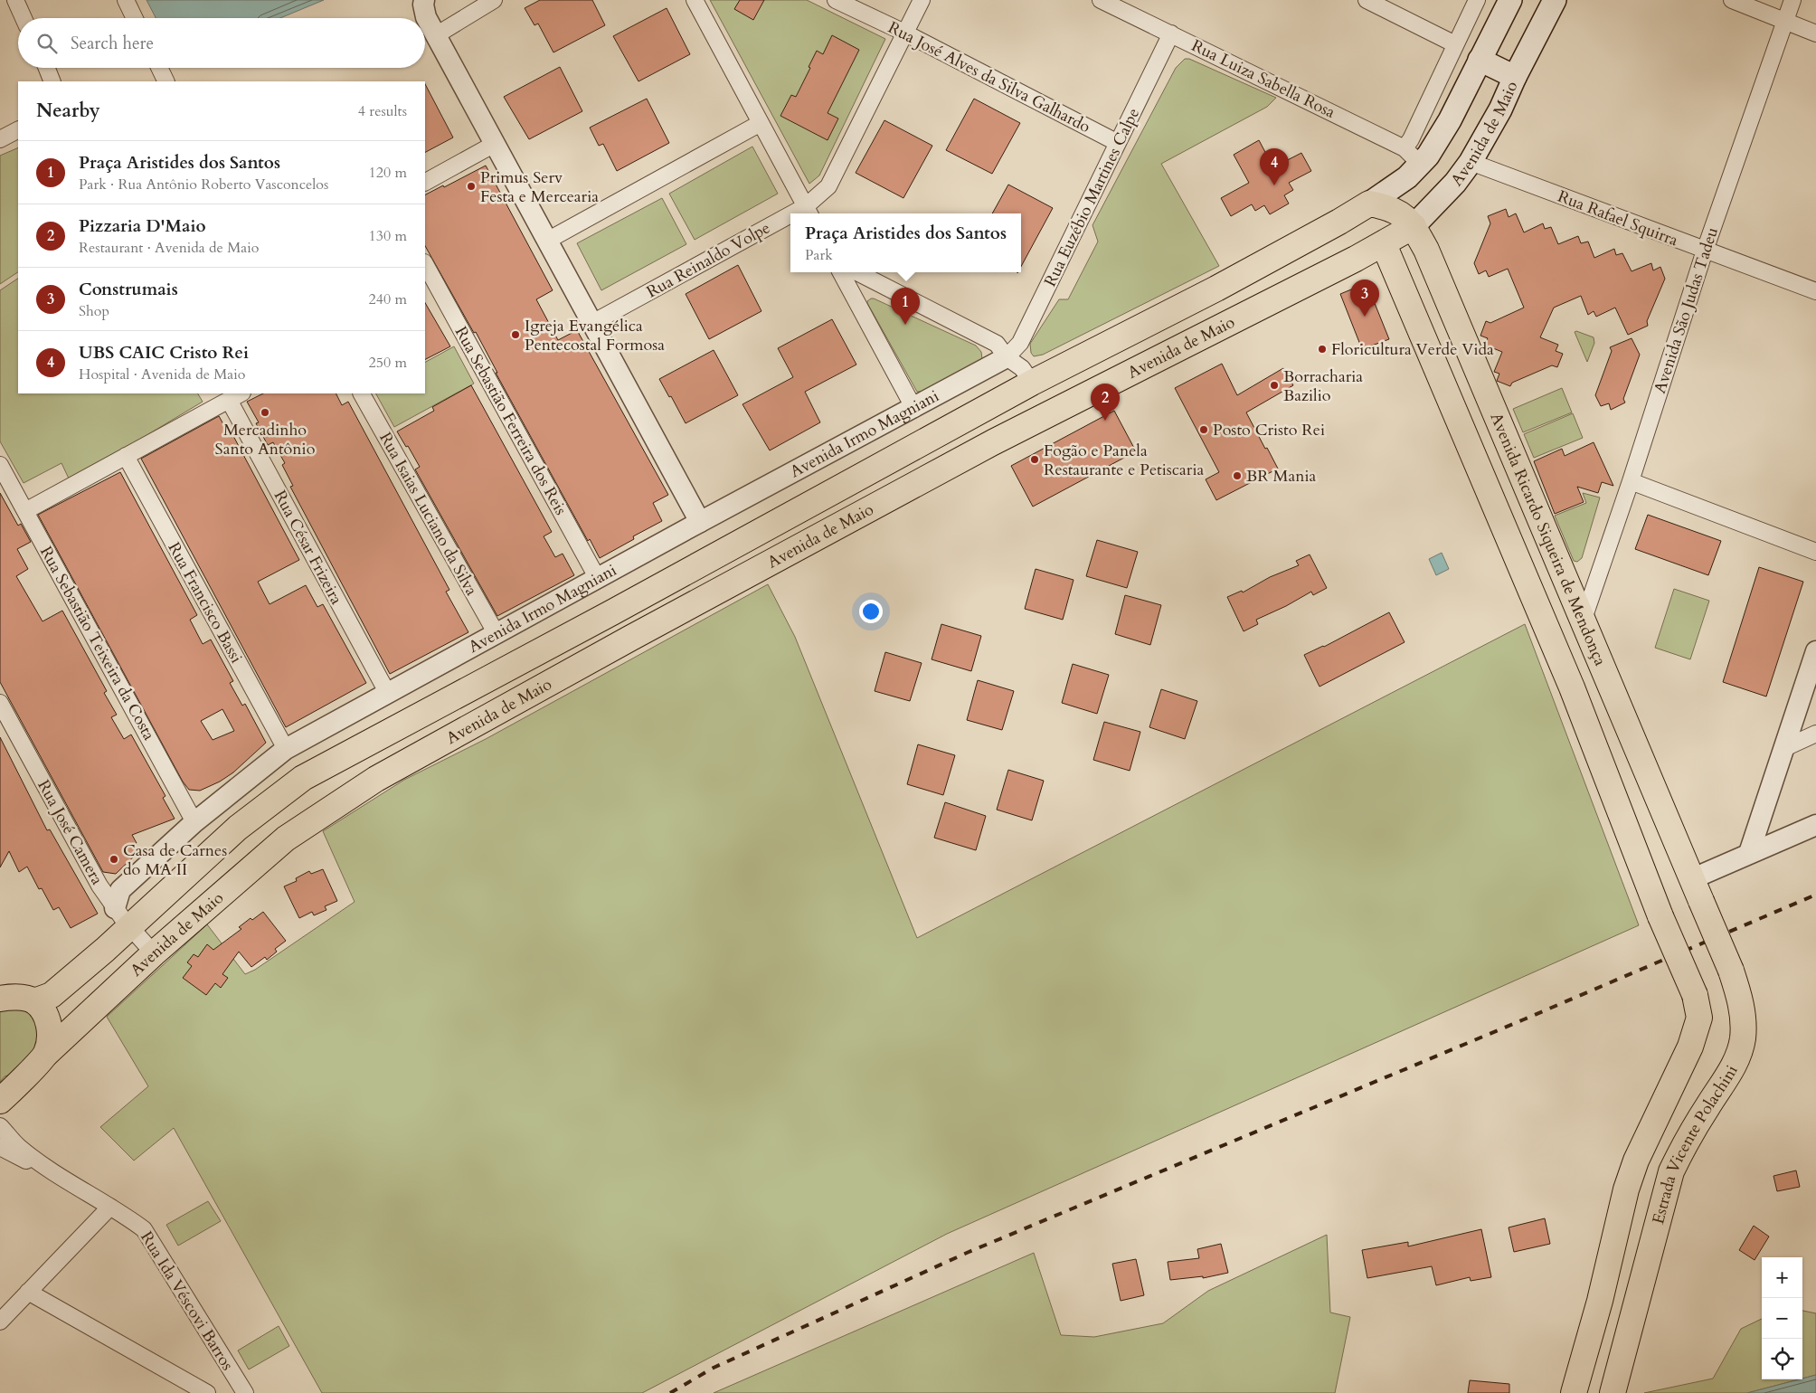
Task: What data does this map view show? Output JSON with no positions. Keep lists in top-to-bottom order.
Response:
{
  "streets": {
    "main road": ["Avenida de Maio", "Avenida Ricardo Siqueira de Mendonça", "Estrada Vicente Polachini"],
    "street": [
      "Rua José Alves da Silva Galhardo",
      "Rua Luiza Sabella Rosa",
      "Rua Euzébio Martines Calpe",
      "Rua Rafael Squirra",
      "Rua Reinaldo Volpe",
      "Avenida São Judas Tadeu",
      "Rua Sebastião Ferreira dos Reis",
      "Avenida Irmo Magniani",
      "Rua Isaias Luciano da Silva",
      "Rua César Frizeira",
      "Rua Francisco Bassi",
      "Rua Sebastião Teixeira da Costa",
      "Rua José Camera",
      "Rua Ida Véscovi Barros"
    ]
  },
  "crossings": [
    ["Rua José Alves da Silva Galhardo", "Rua Euzébio Martines Calpe"],
    ["Rua José Alves da Silva Galhardo", "Rua Reinaldo Volpe"],
    ["Rua Luiza Sabella Rosa", "Avenida de Maio"],
    ["Rua Luiza Sabella Rosa", "Rua Euzébio Martines Calpe"],
    ["Avenida de Maio", "Rua Rafael Squirra"],
    ["Avenida de Maio", "Avenida Irmo Magniani"],
    ["Avenida de Maio", "Avenida Ricardo Siqueira de Mendonça"],
    ["Avenida de Maio", "Rua José Camera"],
    ["Rua Euzébio Martines Calpe", "Avenida Irmo Magniani"],
    ["Rua Rafael Squirra", "Avenida São Judas Tadeu"],
    ["Avenida São Judas Tadeu", "Avenida Ricardo Siqueira de Mendonça"],
    ["Rua Sebastião Ferreira dos Reis", "Avenida Irmo Magniani"],
    ["Avenida Irmo Magniani", "Rua Isaias Luciano da Silva"],
    ["Avenida Irmo Magniani", "Rua César Frizeira"],
    ["Avenida Irmo Magniani", "Rua Francisco Bassi"],
    ["Avenida Irmo Magniani", "Rua Sebastião Teixeira da Costa"],
    ["Avenida Irmo Magniani", "Rua José Camera"],
    ["Avenida Ricardo Siqueira de Mendonça", "Estrada Vicente Polachini"]
  ],
  "places": [
    "Primus Serv Festa e Mercearia",
    "Igreja Evangélica Pentecostal Formosa",
    "Floricultura Verde Vida",
    "Borracharia Bazilio",
    "Mercadinho Santo Antônio",
    "Posto Cristo Rei",
    "Fogão e Panela Restaurante e Petiscaria",
    "BR Mania",
    "Casa de Carnes do MA II"
  ],
  "page": {
    "search": "Search here",
    "heading": ["Nearby", "4 results"],
    "list": [
      {
        "mark": "1",
        "name": "Praça Aristides dos Santos",
        "note": "Park · Rua Antônio Roberto Vasconcelos",
        "value": "120 m"
      },
      {
        "mark": "2",
        "name": "Pizzaria D'Maio",
        "note": "Restaurant · Avenida de Maio",
        "value": "130 m"
      },
      {
        "mark": "3",
        "name": "Construmais",
        "note": "Shop",
        "value": "240 m"
      },
      {
        "mark": "4",
        "name": "UBS CAIC Cristo Rei",
        "note": "Hospital · Avenida de Maio",
        "value": "250 m"
      }
    ],
    "pins": [
      "4",
      "3",
      "1",
      "2"
    ],
    "popup": ["Praça Aristides dos Santos", "Park"],
    "map_buttons": ["+", "−"]
  }
}
